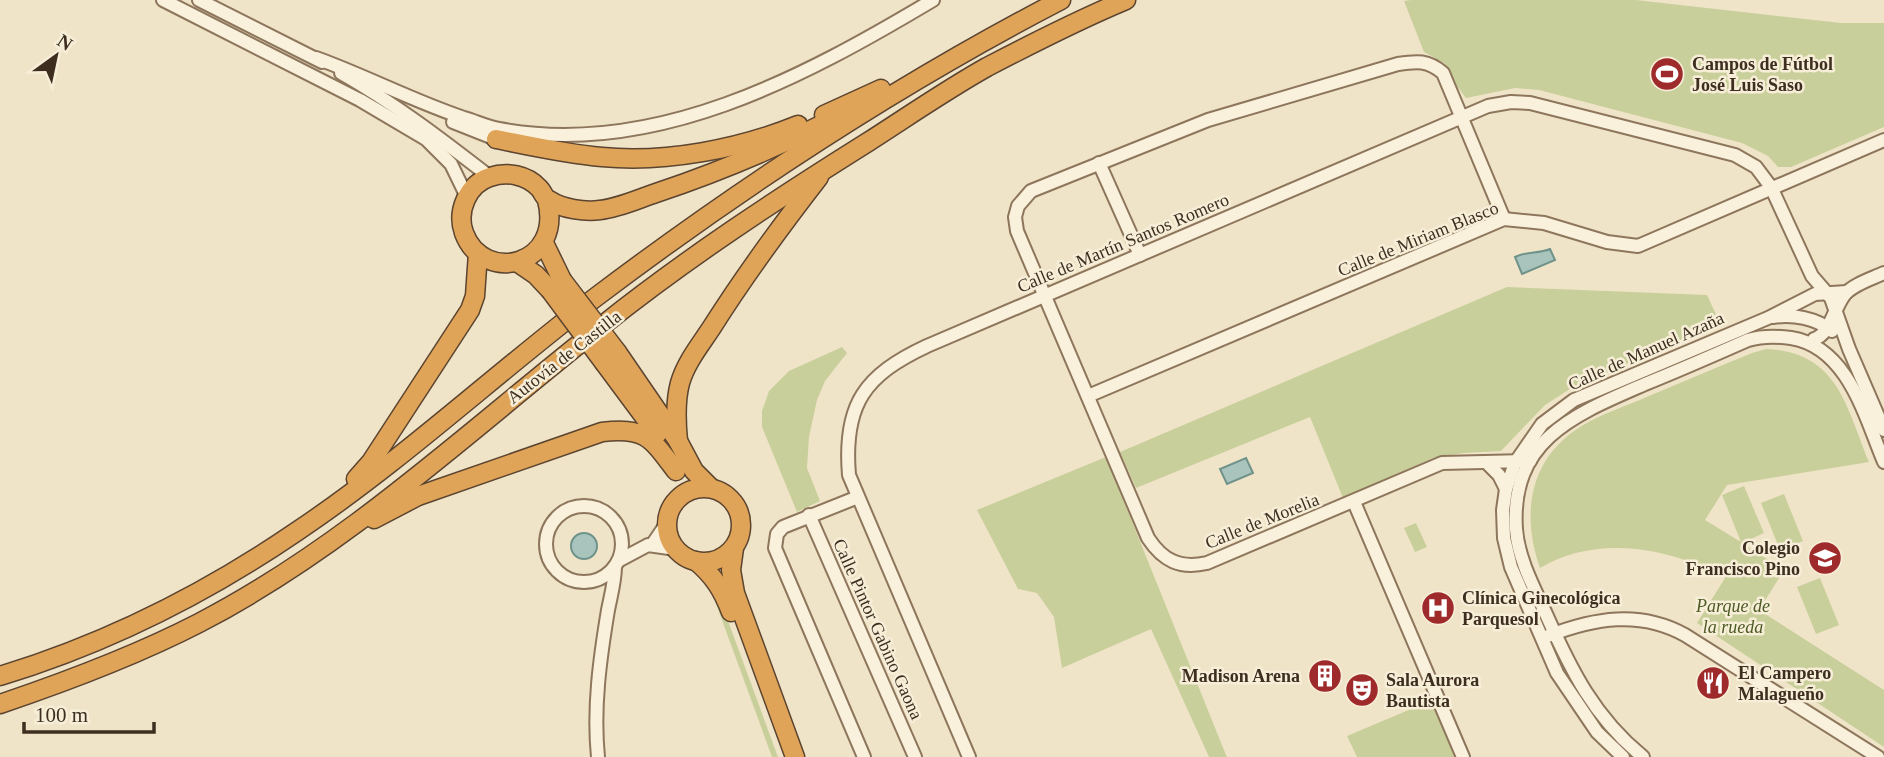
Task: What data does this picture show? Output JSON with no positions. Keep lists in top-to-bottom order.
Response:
{
  "streets": {
    "highway": ["Autovía de Castilla"],
    "street": [
      "Calle de Miriam Blasco",
      "Calle de Martín Santos Romero",
      "Calle de Manuel Azaña",
      "Calle de Morelia",
      "Calle Pintor Gabino Gaona"
    ]
  },
  "crossings": [
    ["Calle de Miriam Blasco", "Calle de Martín Santos Romero"],
    ["Calle de Miriam Blasco", "Calle de Morelia"],
    ["Calle de Martín Santos Romero", "Calle de Manuel Azaña"],
    ["Calle de Martín Santos Romero", "Calle de Morelia"],
    ["Calle de Manuel Azaña", "Calle de Morelia"]
  ],
  "parks": ["Parque de la rueda"],
  "places": {
    "sports": ["Campos de Fútbol José Luis Saso"],
    "school or university": ["Colegio Francisco Pino"],
    "hospital": ["Clínica Ginecológica Parquesol"],
    "building": ["Madison Arena"],
    "restaurant": ["El Campero Malagueño"],
    "theatre": ["Sala Aurora Bautista"]
  },
  "scale_bar": "100 m",
  "north": "top right"
}
